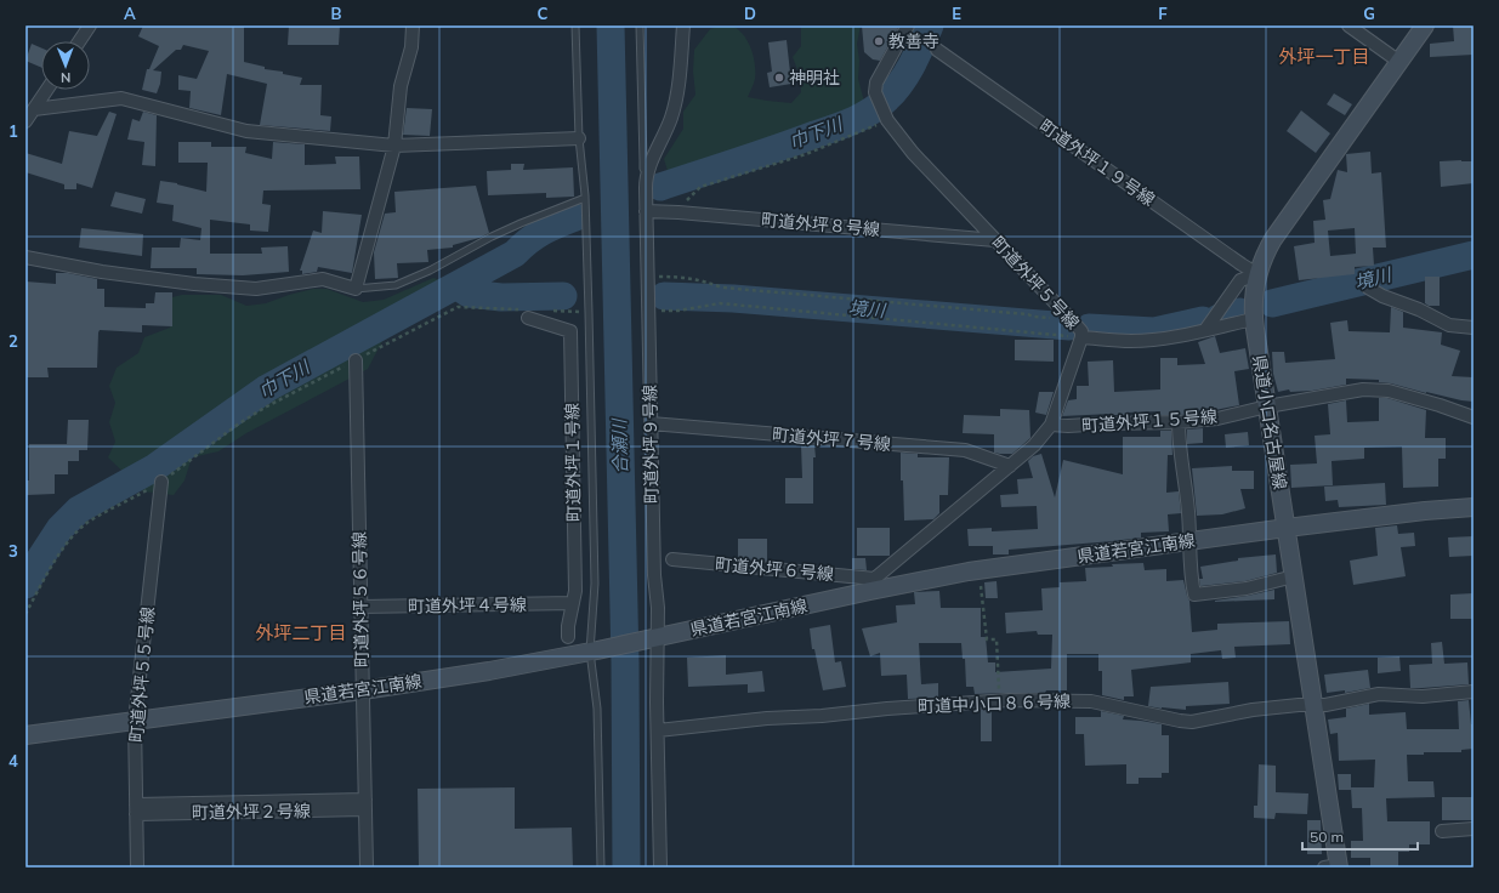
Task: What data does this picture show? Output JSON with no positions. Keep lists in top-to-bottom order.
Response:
{
  "streets": {
    "main road": ["県道小口名古屋線", "県道若宮江南線"],
    "street": [
      "町道外坪１９号線",
      "町道外坪８号線",
      "町道外坪５号線",
      "町道外坪１５号線",
      "町道外坪７号線",
      "町道外坪９号線",
      "町道外坪１号線",
      "町道外坪６号線",
      "町道外坪５６号線",
      "町道外坪４号線",
      "町道外坪５５号線",
      "町道中小口８６号線",
      "町道外坪２号線"
    ]
  },
  "crossings": [
    ["町道外坪１９号線", "県道小口名古屋線"],
    ["町道外坪８号線", "町道外坪５号線"],
    ["町道外坪８号線", "町道外坪９号線"],
    ["町道外坪５号線", "町道外坪１５号線"],
    ["町道外坪５号線", "町道外坪７号線"],
    ["町道外坪５号線", "県道若宮江南線"],
    ["町道外坪５号線", "町道外坪６号線"],
    ["町道外坪１５号線", "県道小口名古屋線"],
    ["県道小口名古屋線", "県道若宮江南線"],
    ["県道小口名古屋線", "町道中小口８６号線"],
    ["町道外坪７号線", "町道外坪９号線"],
    ["町道外坪９号線", "県道若宮江南線"],
    ["町道外坪９号線", "町道中小口８６号線"],
    ["町道外坪１号線", "町道外坪４号線"],
    ["県道若宮江南線", "町道外坪６号線"],
    ["県道若宮江南線", "町道外坪５６号線"],
    ["県道若宮江南線", "町道外坪５５号線"],
    ["町道外坪５６号線", "町道外坪４号線"],
    ["町道外坪５６号線", "町道外坪２号線"],
    ["町道外坪５５号線", "町道外坪２号線"]
  ],
  "districts": ["外坪一丁目", "外坪二丁目"],
  "water": ["巾下川", "境川", "合瀬川"],
  "places": ["教善寺", "神明社"],
  "scale_bar": "50 m",
  "north": "bottom",
  "grid": {
    "columns": [
      "A",
      "B",
      "C",
      "D",
      "E",
      "F",
      "G"
    ],
    "rows": [
      "1",
      "2",
      "3",
      "4"
    ]
  }
}
